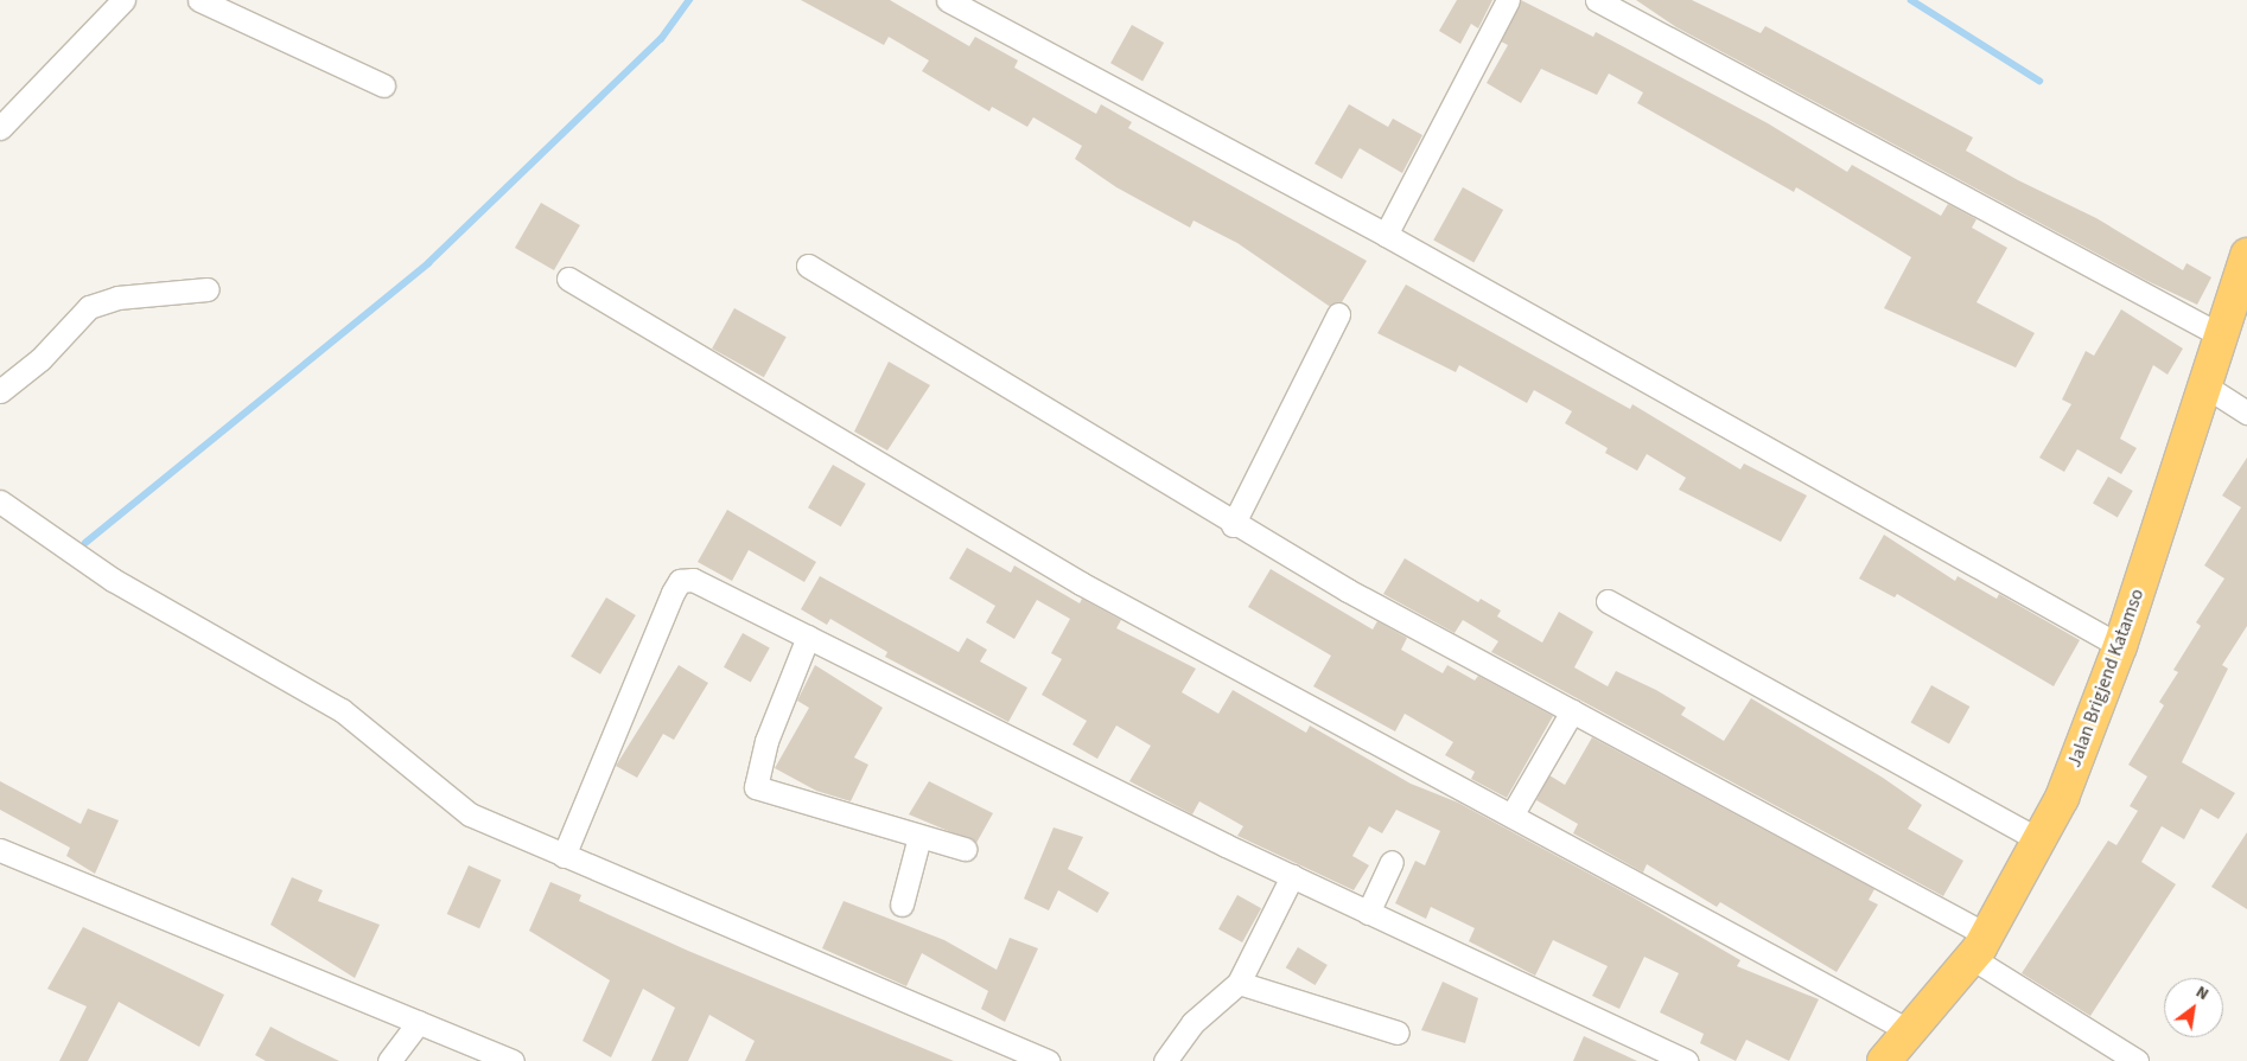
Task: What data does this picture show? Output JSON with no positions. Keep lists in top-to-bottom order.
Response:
{
  "streets": {
    "highway": ["Jalan Brigjend Katamso"]
  },
  "north": "top right"
}
